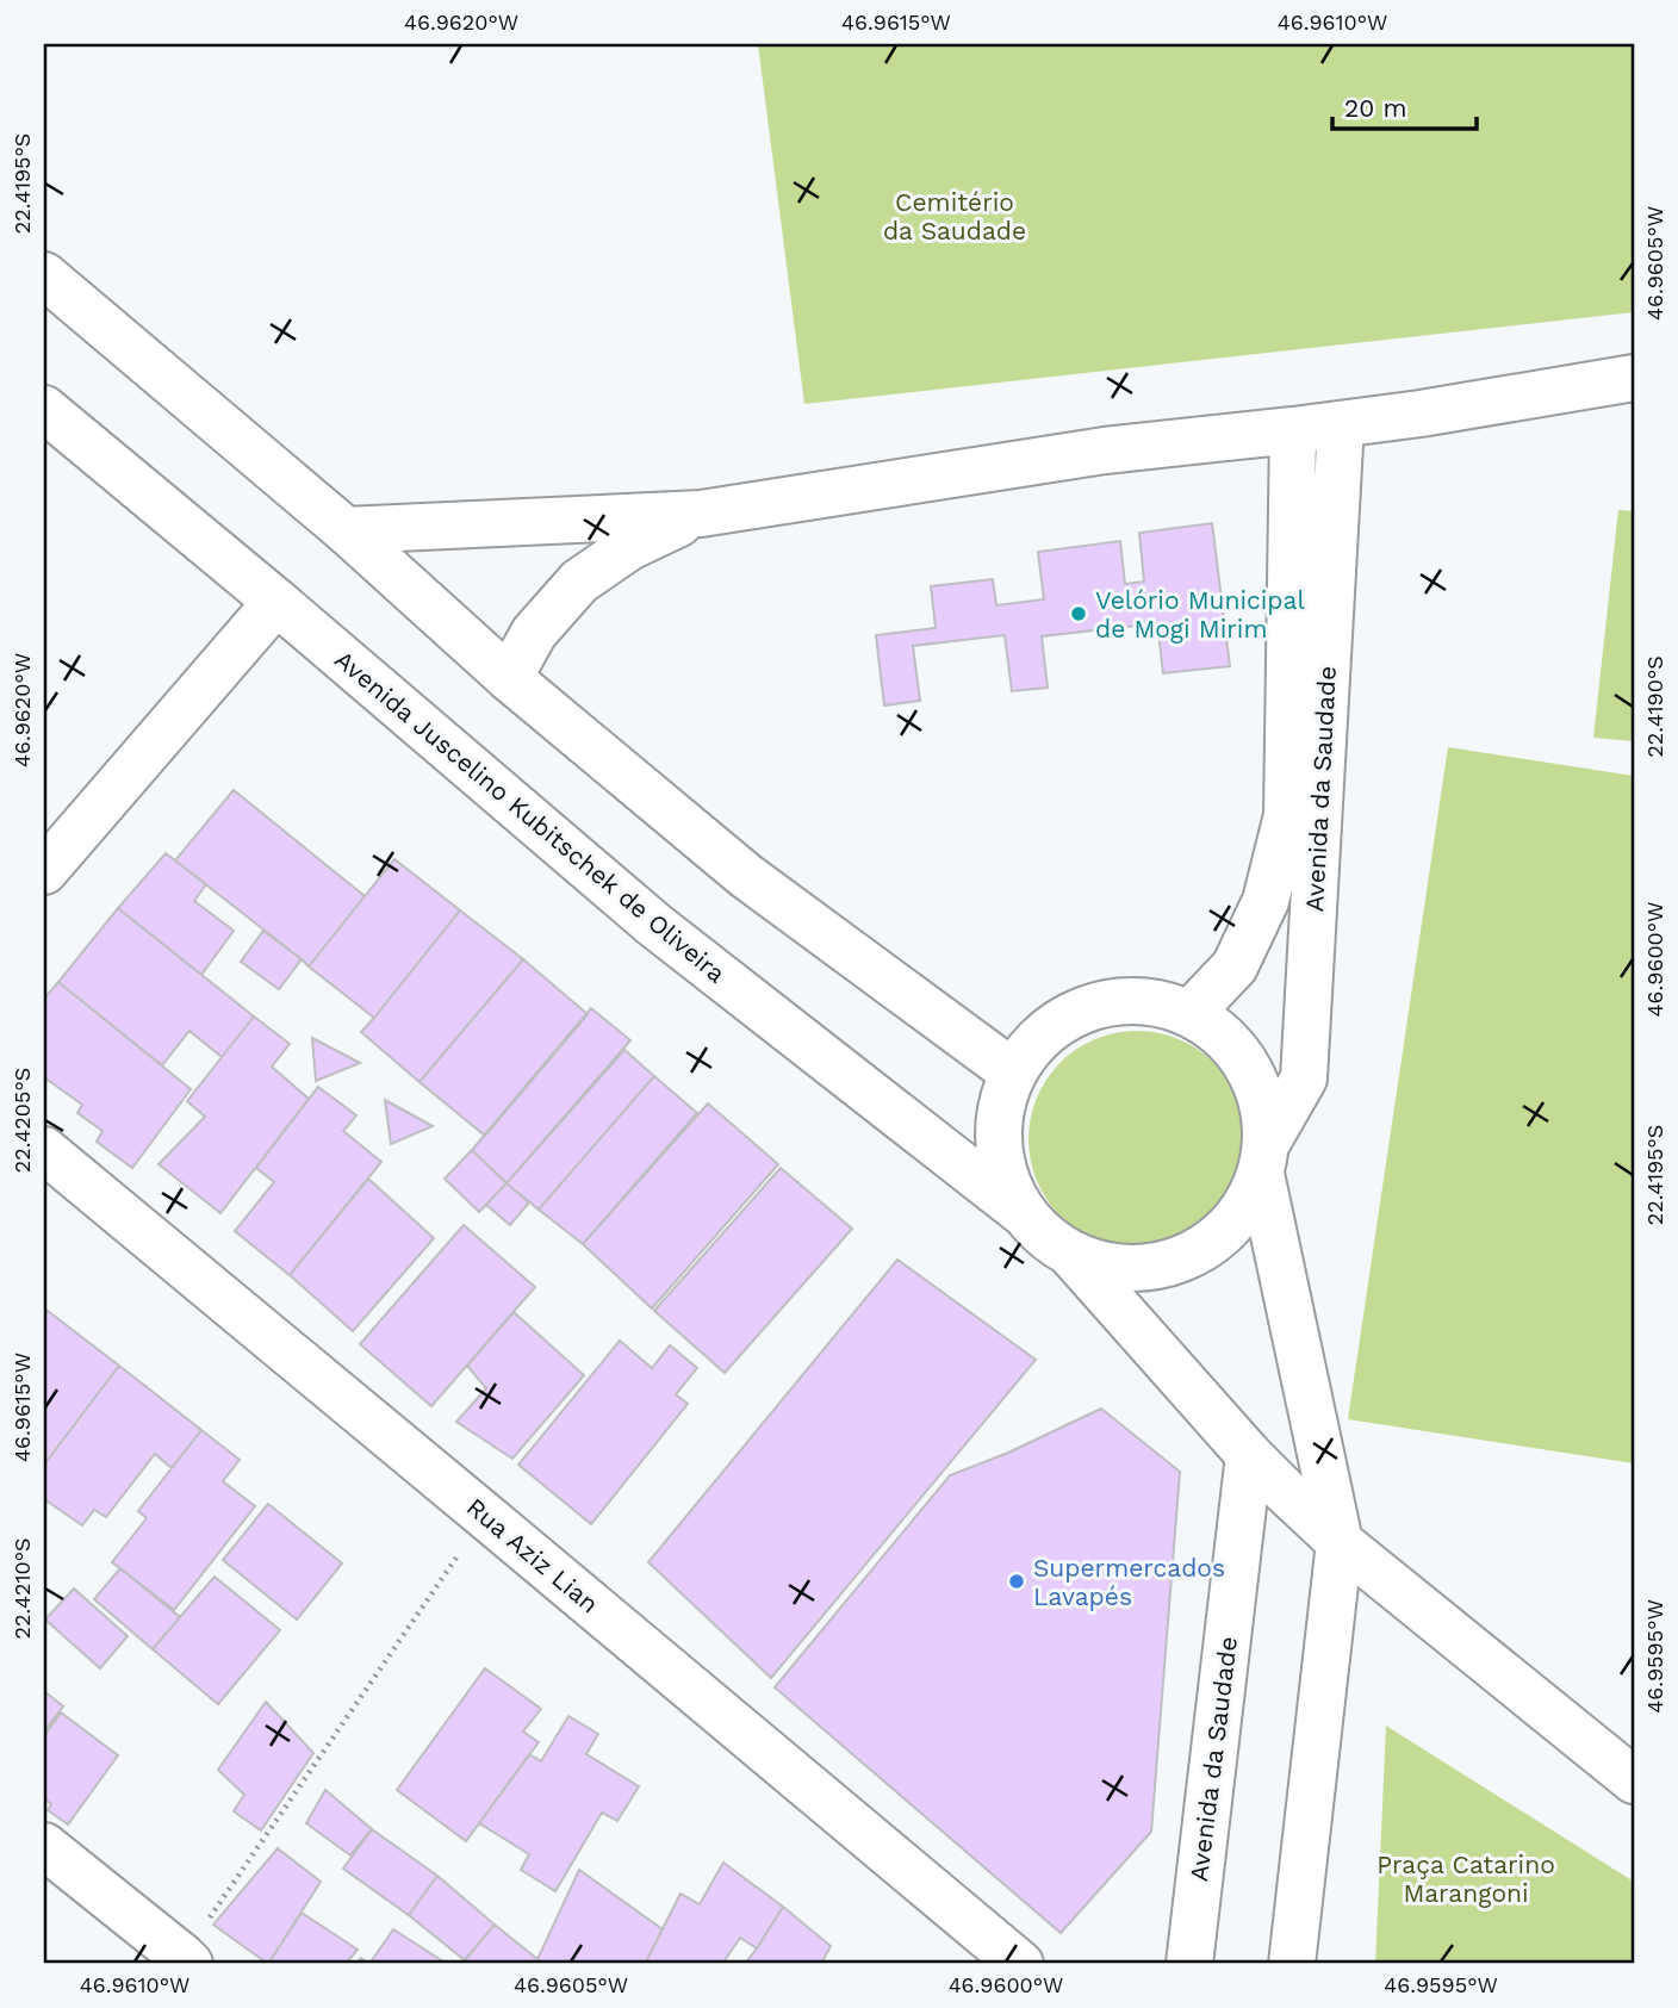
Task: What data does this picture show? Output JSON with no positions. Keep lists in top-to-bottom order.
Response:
{
  "streets": {
    "street": ["Avenida da Saudade", "Avenida Juscelino Kubitschek de Oliveira", "Rua Aziz Lian"]
  },
  "crossings": [
    ["Avenida da Saudade", "Avenida Juscelino Kubitschek de Oliveira"]
  ],
  "parks": ["Cemitério da Saudade", "Praça Catarino Marangoni"],
  "places": ["Velório Municipal de Mogi Mirim", "Supermercados Lavapés"],
  "scale_bar": "20 m",
  "coordinates": [
    "46.9620°W",
    "46.9615°W",
    "46.9610°W",
    "22.4195°S",
    "46.9605°W",
    "22.4190°S",
    "46.9600°W",
    "22.4205°S",
    "22.4210°S",
    "46.9595°W"
  ]
}
